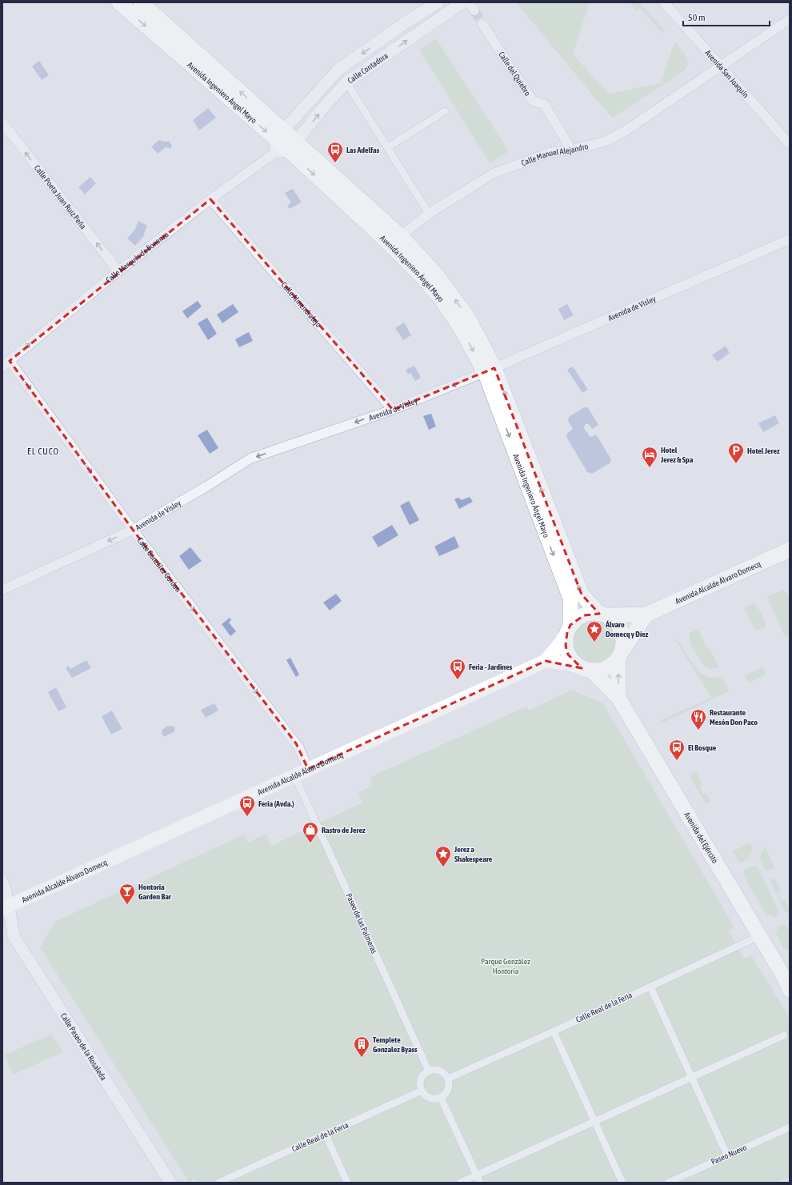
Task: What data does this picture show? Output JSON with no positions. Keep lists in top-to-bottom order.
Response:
{
  "streets": {
    "main road": ["Avenida Ingeniero Ángel Mayo", "Avenida Alcalde Álvaro Domecq", "Avenida del Ejército"],
    "street": [
      "Calle Contadora",
      "Calle del Quiebro",
      "Avenida San Joaquín",
      "Calle Manuel Alejandro",
      "Calle Poeta Juan Ruiz Peña",
      "Calle Marqués de Bonanza",
      "Calle Almendralejo",
      "Avenida de Visley",
      "Calle González Gordon",
      "Paseo de las Palmeras",
      "Calle Real de la Feria",
      "Calle Paseo de la Rosaleda",
      "Paseo Nuevo"
    ]
  },
  "crossings": [
    ["Calle Contadora", "Avenida Ingeniero Ángel Mayo"],
    ["Calle Contadora", "Calle Marqués de Bonanza"],
    ["Calle del Quiebro", "Calle Manuel Alejandro"],
    ["Avenida San Joaquín", "Calle Manuel Alejandro"],
    ["Avenida Ingeniero Ángel Mayo", "Calle Manuel Alejandro"],
    ["Avenida Ingeniero Ángel Mayo", "Calle Marqués de Bonanza"],
    ["Avenida Ingeniero Ángel Mayo", "Avenida de Visley"],
    ["Avenida Ingeniero Ángel Mayo", "Avenida Alcalde Álvaro Domecq"],
    ["Avenida Ingeniero Ángel Mayo", "Avenida del Ejército"],
    ["Calle Poeta Juan Ruiz Peña", "Calle Marqués de Bonanza"],
    ["Calle Marqués de Bonanza", "Calle Almendralejo"],
    ["Calle Marqués de Bonanza", "Calle González Gordon"],
    ["Calle Almendralejo", "Avenida de Visley"],
    ["Avenida de Visley", "Calle González Gordon"],
    ["Calle González Gordon", "Avenida Alcalde Álvaro Domecq"],
    ["Avenida Alcalde Álvaro Domecq", "Avenida del Ejército"],
    ["Avenida Alcalde Álvaro Domecq", "Paseo de las Palmeras"],
    ["Avenida Alcalde Álvaro Domecq", "Calle Paseo de la Rosaleda"],
    ["Avenida del Ejército", "Calle Real de la Feria"],
    ["Paseo de las Palmeras", "Calle Real de la Feria"]
  ],
  "one_way": [
    "Calle Poeta Juan Ruiz Peña",
    "Calle Marqués de Bonanza",
    "Avenida de Visley",
    "Calle González Gordon"
  ],
  "districts": ["EL CUCO"],
  "parks": ["Parque González Hontoria"],
  "places": {
    "bus stop": [
      "Las Adelfas",
      "Feria - Jardines",
      "El Bosque",
      "Feria (Avda.)"
    ],
    "parking": ["Hotel Jerez"],
    "hotel": ["Hotel Jerez & Spa"],
    "place": ["Álvaro Domecq y Díez", "Jerez a Shakespeare"],
    "restaurant": ["Restaurante Mesón Don Paco"],
    "shop": ["Rastro de Jerez"],
    "bar": ["Hontoria Garden Bar"],
    "building": ["Templete Gonzalez Byass"]
  },
  "scale_bar": "50 m"
}
